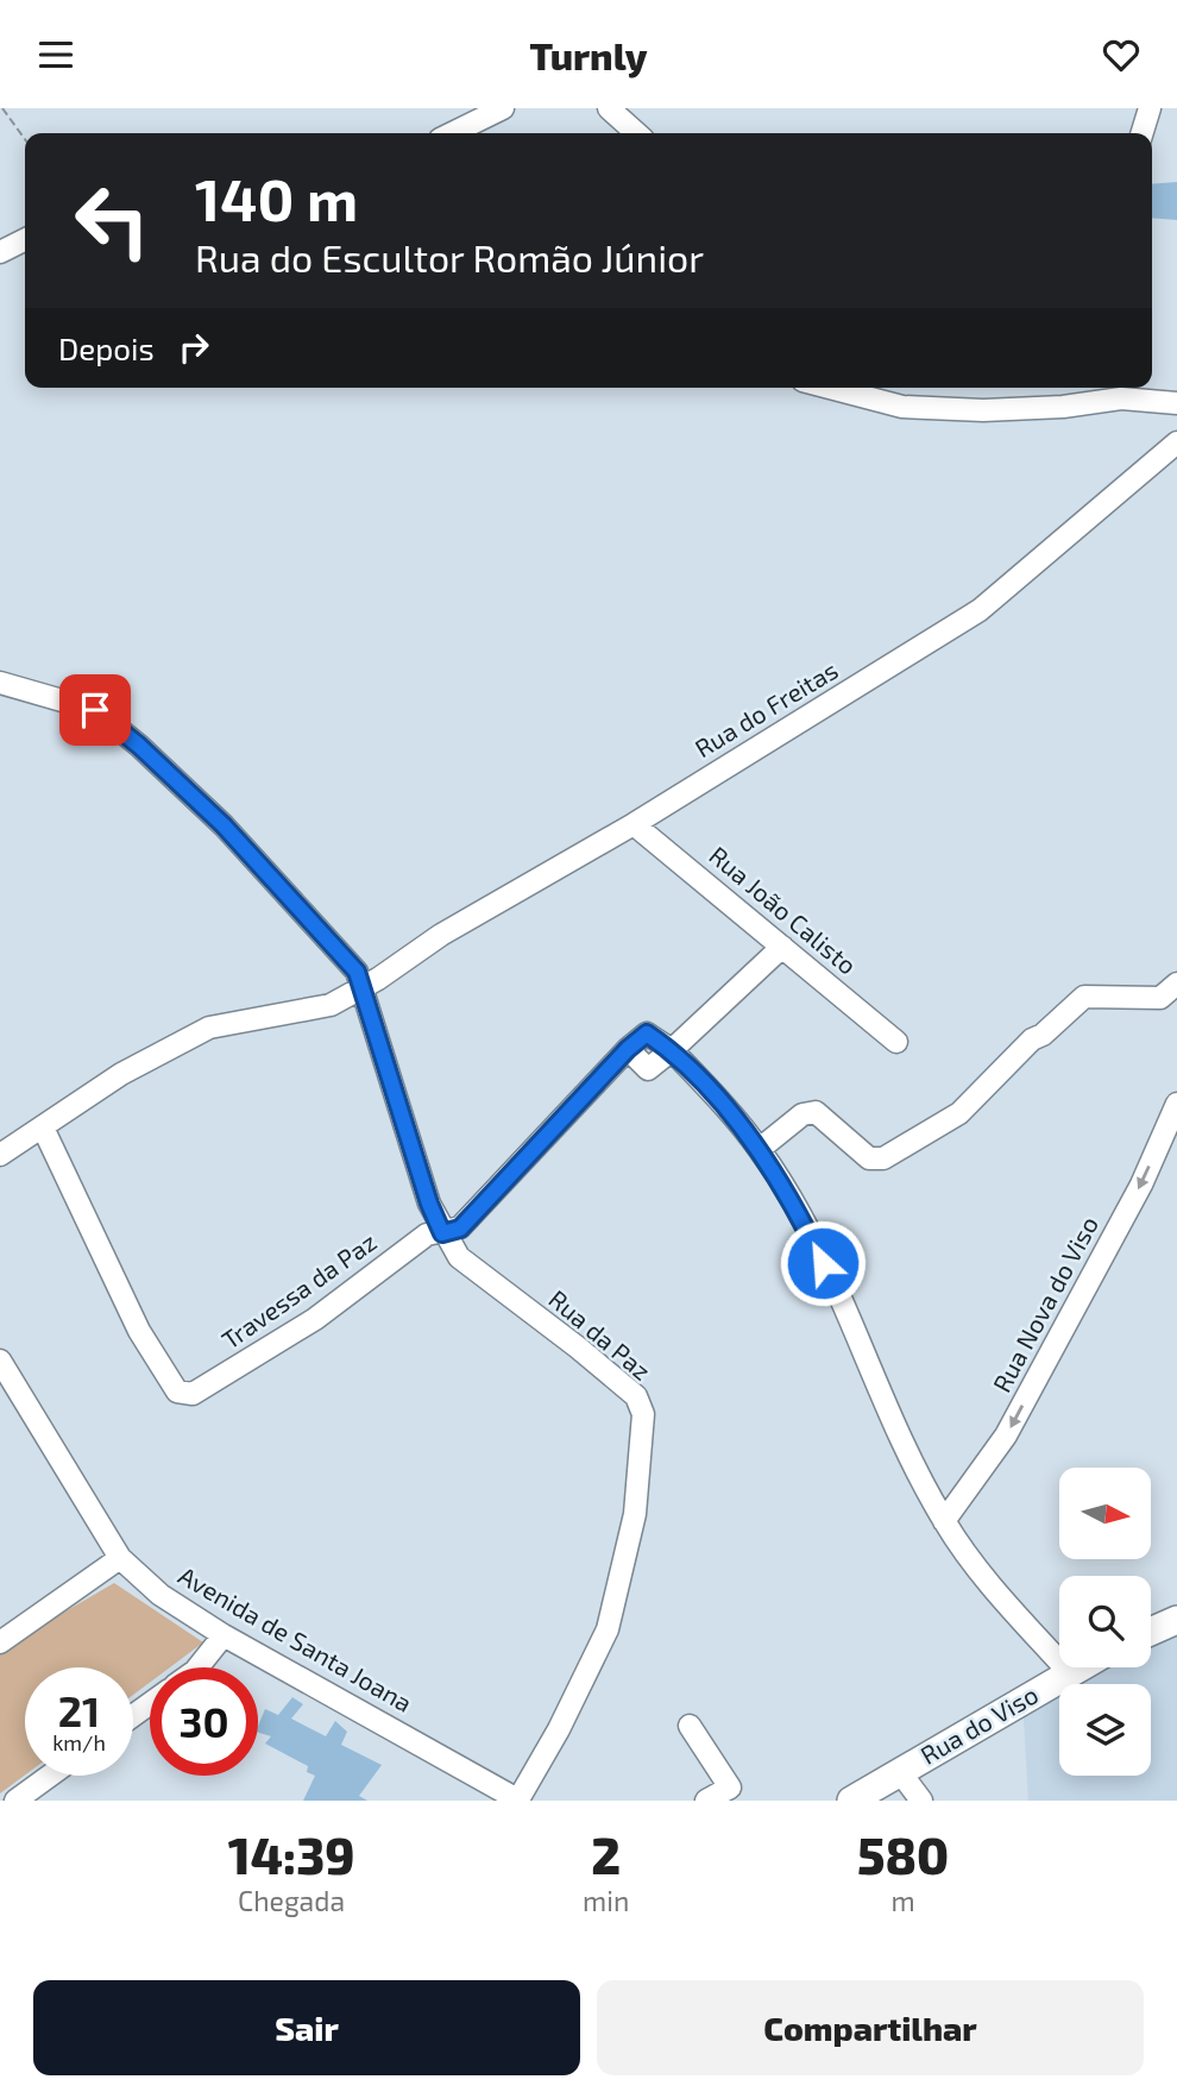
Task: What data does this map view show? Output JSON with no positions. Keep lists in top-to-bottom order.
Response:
{
  "streets": {
    "main road": ["Rua do Viso"],
    "street": [
      "Rua do Freitas",
      "Rua João Calisto",
      "Travessa da Paz",
      "Rua Nova do Viso",
      "Rua da Paz",
      "Avenida de Santa Joana"
    ]
  },
  "crossings": [
    ["Rua do Freitas", "Rua João Calisto"],
    ["Rua do Freitas", "Travessa da Paz"],
    ["Rua do Freitas", "Rua da Paz"],
    ["Travessa da Paz", "Rua da Paz"],
    ["Rua da Paz", "Avenida de Santa Joana"]
  ],
  "one_way": ["Rua Nova do Viso"],
  "north": "right",
  "page": {
    "header": "Turnly",
    "turn": ["140 m", "Rua do Escultor Romão Júnior"],
    "then": "Depois",
    "speed": "21 km/h",
    "limit": "30",
    "eta": [
      "14:39",
      "Chegada",
      "2",
      "min",
      "580",
      "m"
    ],
    "buttons": ["Sair", "Compartilhar"]
  }
}
